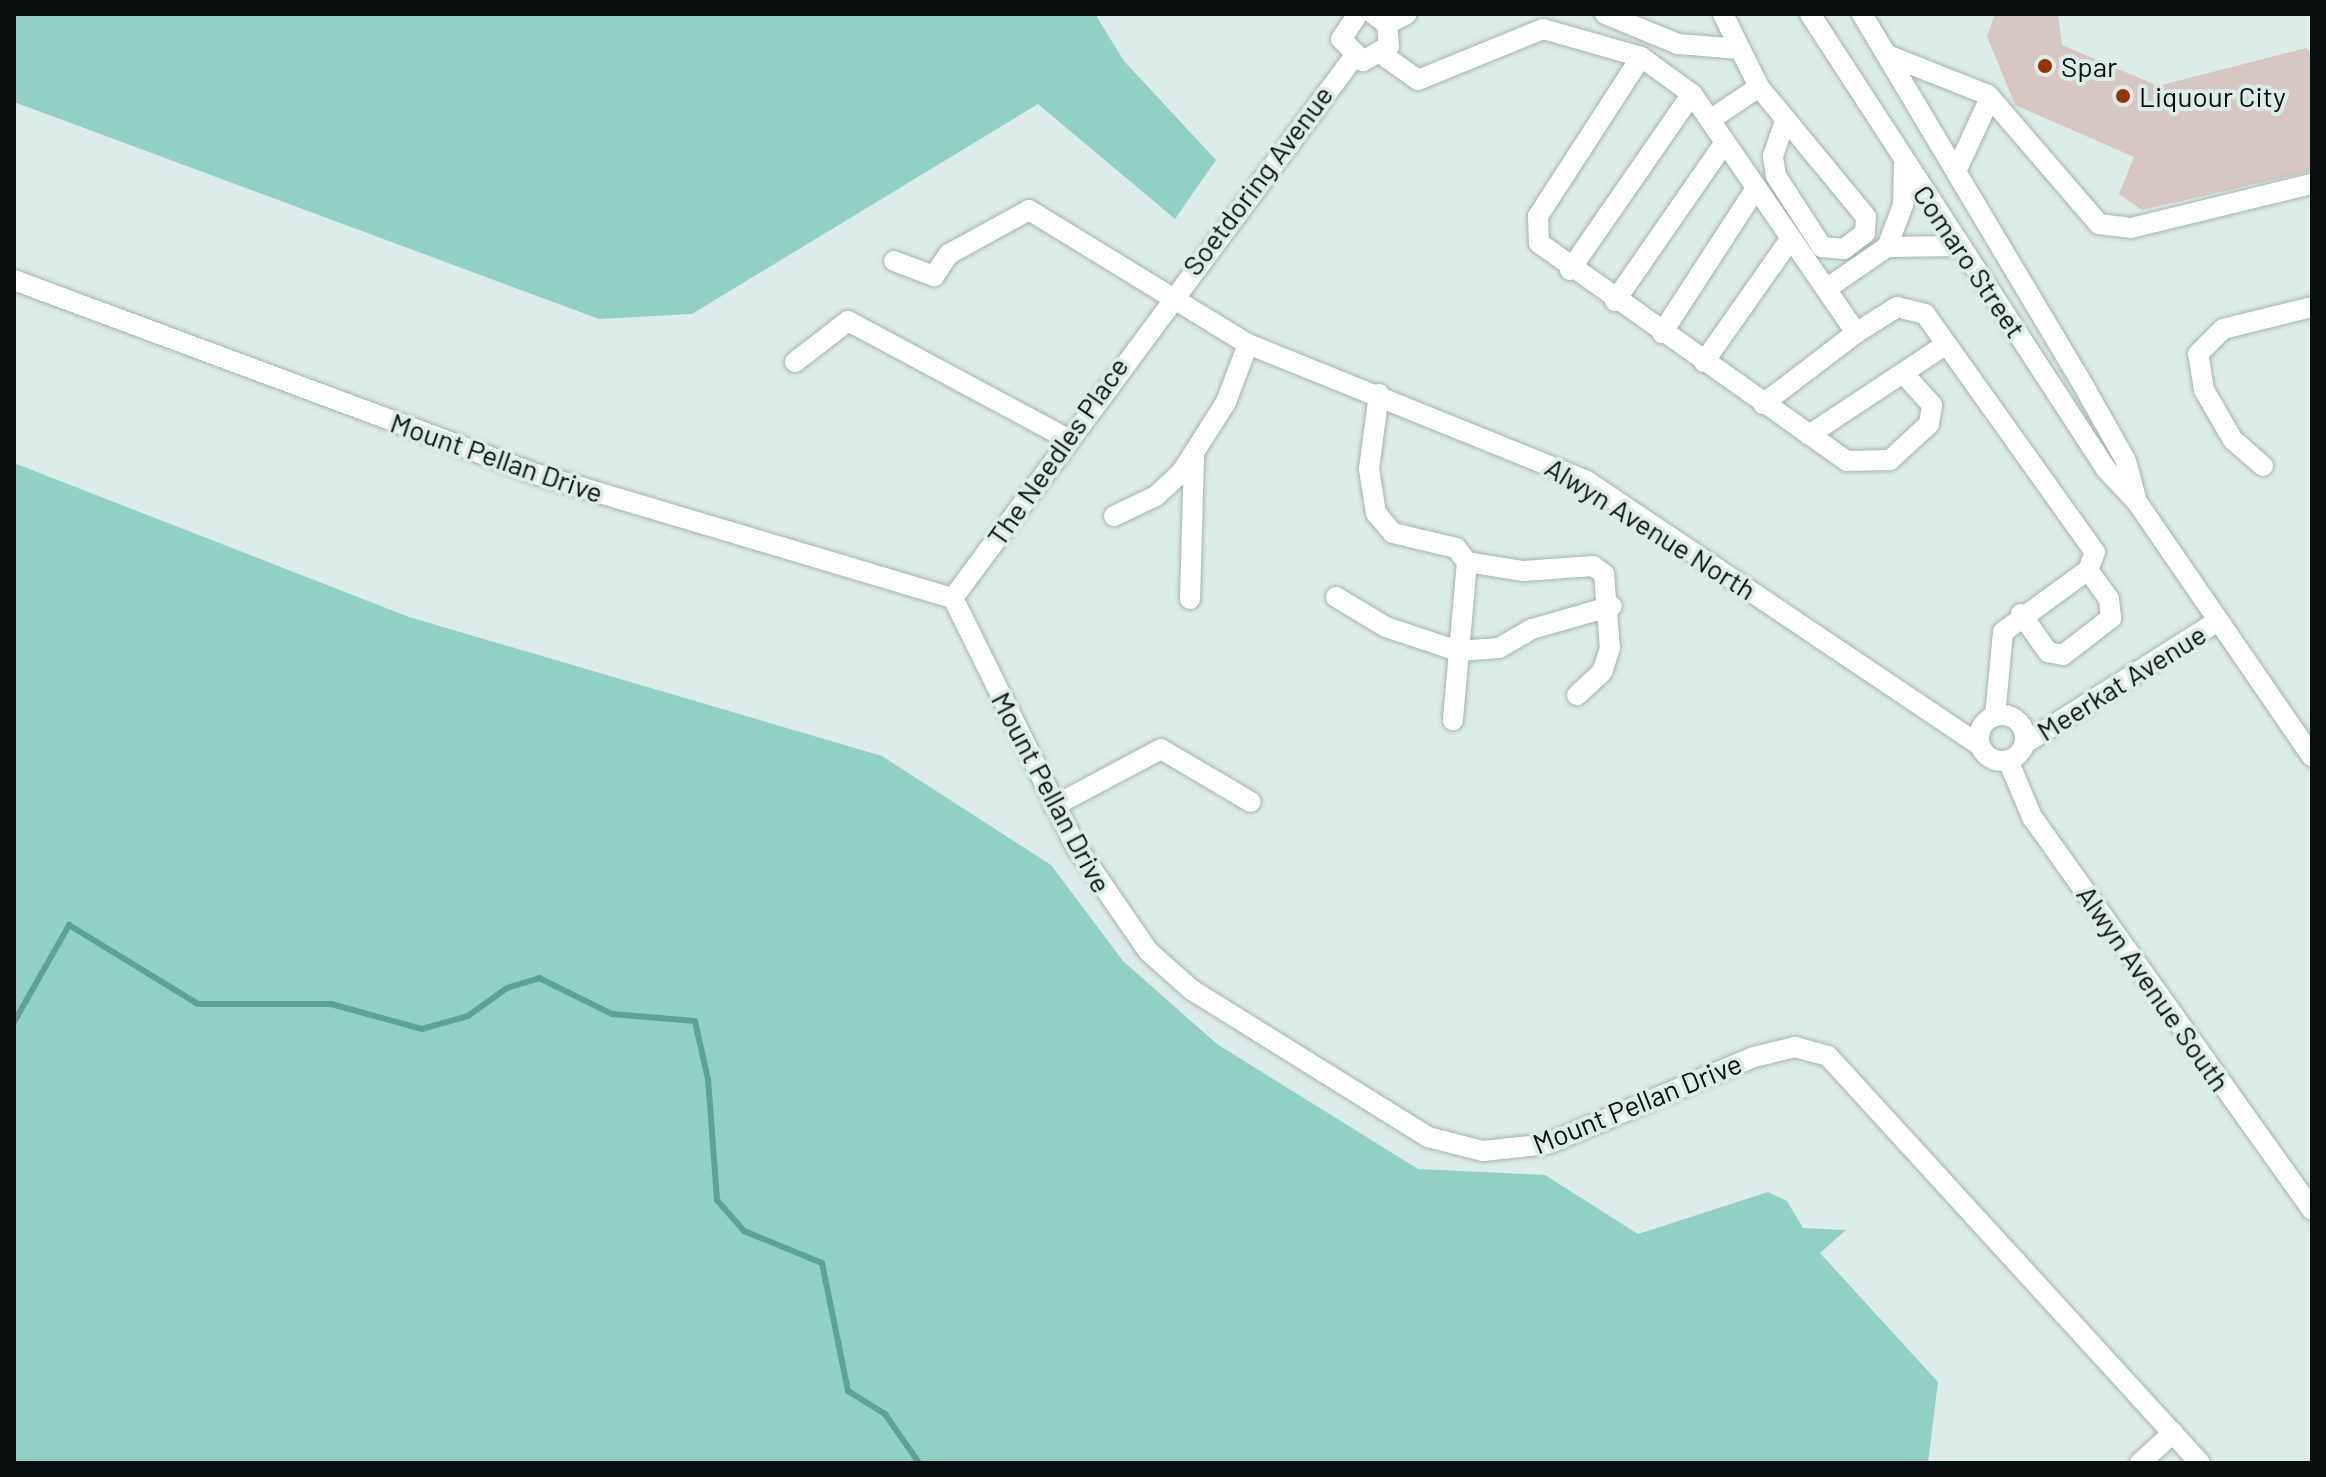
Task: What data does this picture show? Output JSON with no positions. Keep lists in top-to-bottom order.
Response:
{
  "streets": {
    "street": [
      "Soetdoring Avenue",
      "Comaro Street",
      "The Needles Place",
      "Mount Pellan Drive",
      "Alwyn Avenue North",
      "Meerkat Avenue",
      "Alwyn Avenue South"
    ]
  },
  "crossings": [
    ["Soetdoring Avenue", "The Needles Place"],
    ["Soetdoring Avenue", "Alwyn Avenue North"],
    ["Comaro Street", "Meerkat Avenue"],
    ["The Needles Place", "Mount Pellan Drive"],
    ["The Needles Place", "Alwyn Avenue North"],
    ["Alwyn Avenue North", "Meerkat Avenue"],
    ["Alwyn Avenue North", "Alwyn Avenue South"],
    ["Meerkat Avenue", "Alwyn Avenue South"]
  ],
  "places": ["Spar", "Liquour City"]
}
